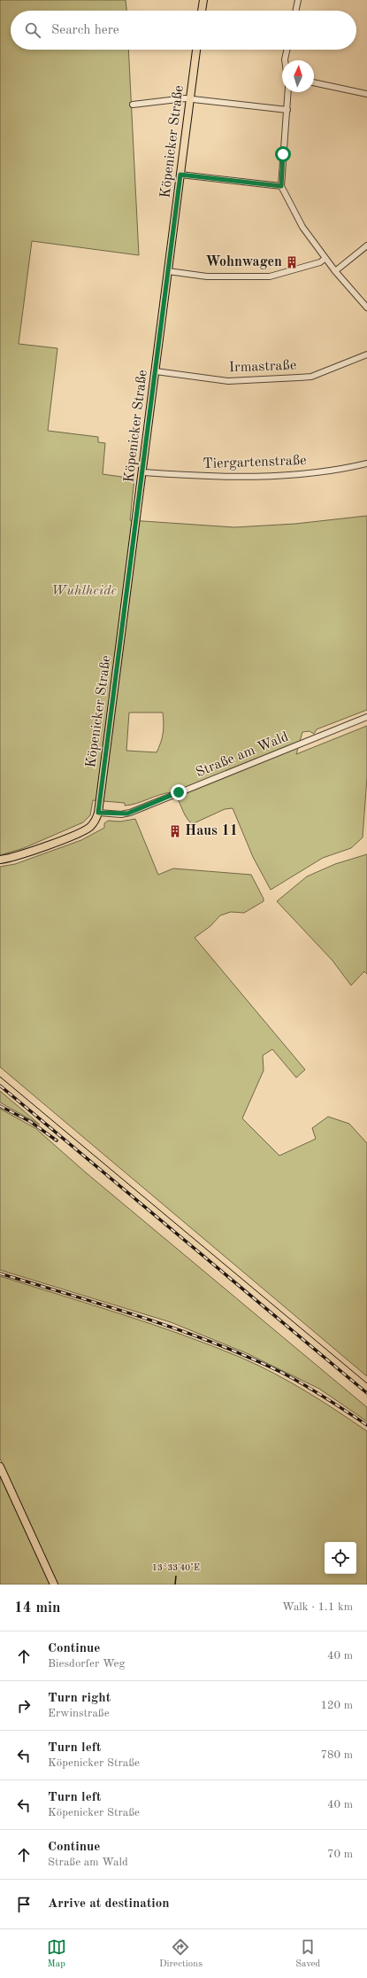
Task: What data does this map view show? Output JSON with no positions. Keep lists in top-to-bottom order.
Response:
{
  "streets": {
    "main road": ["Köpenicker Straße"],
    "street": ["Irmastraße", "Tiergartenstraße", "Straße am Wald"]
  },
  "crossings": [
    ["Köpenicker Straße", "Irmastraße"],
    ["Köpenicker Straße", "Tiergartenstraße"],
    ["Köpenicker Straße", "Straße am Wald"]
  ],
  "parks": ["Wuhlheide"],
  "places": {
    "building": ["Wohnwagen", "Haus 11"]
  },
  "north": "top",
  "page": {
    "search": "Search here",
    "heading": ["14 min", "Walk · 1.1 km"],
    "list": [
      ["Continue", "Biesdorfer Weg", "40 m"],
      ["Turn right", "Erwinstraße", "120 m"],
      ["Turn left", "Köpenicker Straße", "780 m"],
      ["Turn left", "Köpenicker Straße", "40 m"],
      ["Continue", "Straße am Wald", "70 m"],
      "Arrive at destination"
    ],
    "nav": ["Map", "Directions", "Saved"]
  },
  "coordinates": ["13°33'40\"E"]
}
